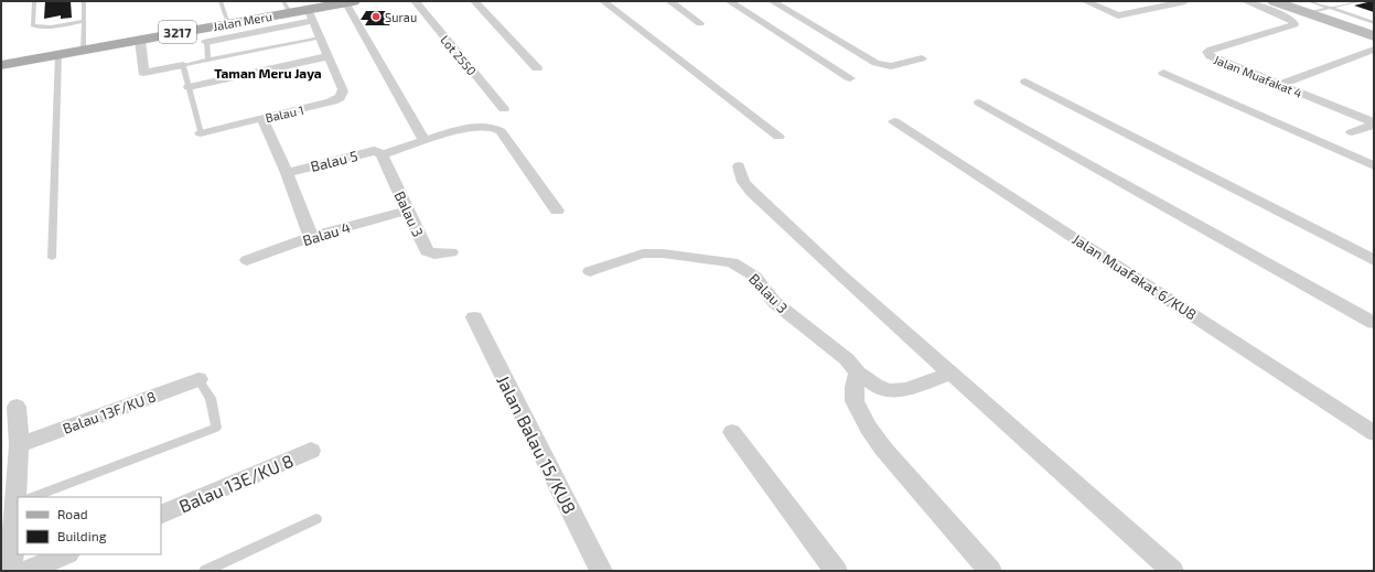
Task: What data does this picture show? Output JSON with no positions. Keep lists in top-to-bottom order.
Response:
{
  "streets": {
    "main road": ["Jalan Meru", "3217"],
    "street": [
      "Lot 2550",
      "Jalan Muafakat 4",
      "Balau 1",
      "Balau 5",
      "Balau 3",
      "Balau 4",
      "Jalan Muafakat 6/KU8",
      "Balau 13F/KU 8",
      "Jalan Balau 15/KU8",
      "Balau 13E/KU 8"
    ]
  },
  "crossings": [
    ["Jalan Meru", "Balau 1"],
    ["Balau 5", "Balau 3"],
    ["Balau 3", "Balau 4"]
  ],
  "districts": ["Taman Meru Jaya"],
  "places": ["Surau"],
  "legend": ["Road", "Building"]
}
